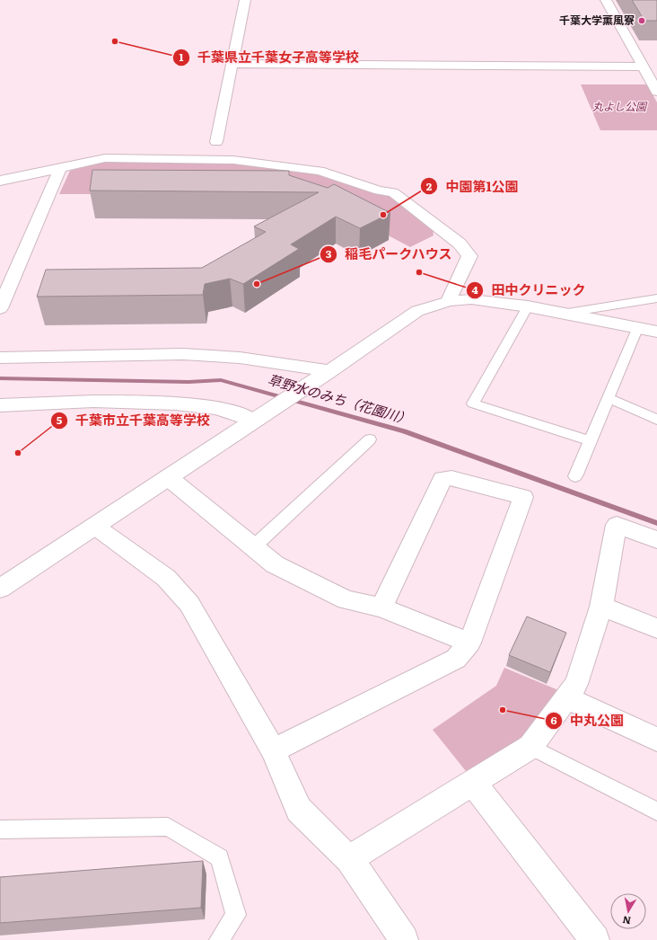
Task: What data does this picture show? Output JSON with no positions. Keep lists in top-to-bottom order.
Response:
{
  "water": ["草野水のみち（花園川）"],
  "parks": ["丸よし公園"],
  "places": [
    "千葉大学薫風寮",
    "千葉県立千葉女子高等学校",
    "中園第1公園",
    "田中クリニック",
    "稲毛パークハウス",
    "千葉市立千葉高等学校",
    "中丸公園"
  ],
  "north": "bottom"
}
